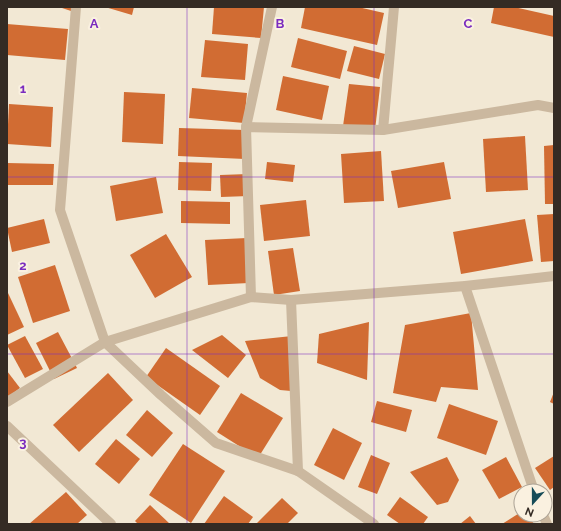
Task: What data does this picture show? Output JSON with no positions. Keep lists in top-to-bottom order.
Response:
{
  "north": "bottom",
  "grid": {
    "columns": ["A", "B", "C"],
    "rows": ["1", "2", "3"]
  }
}
